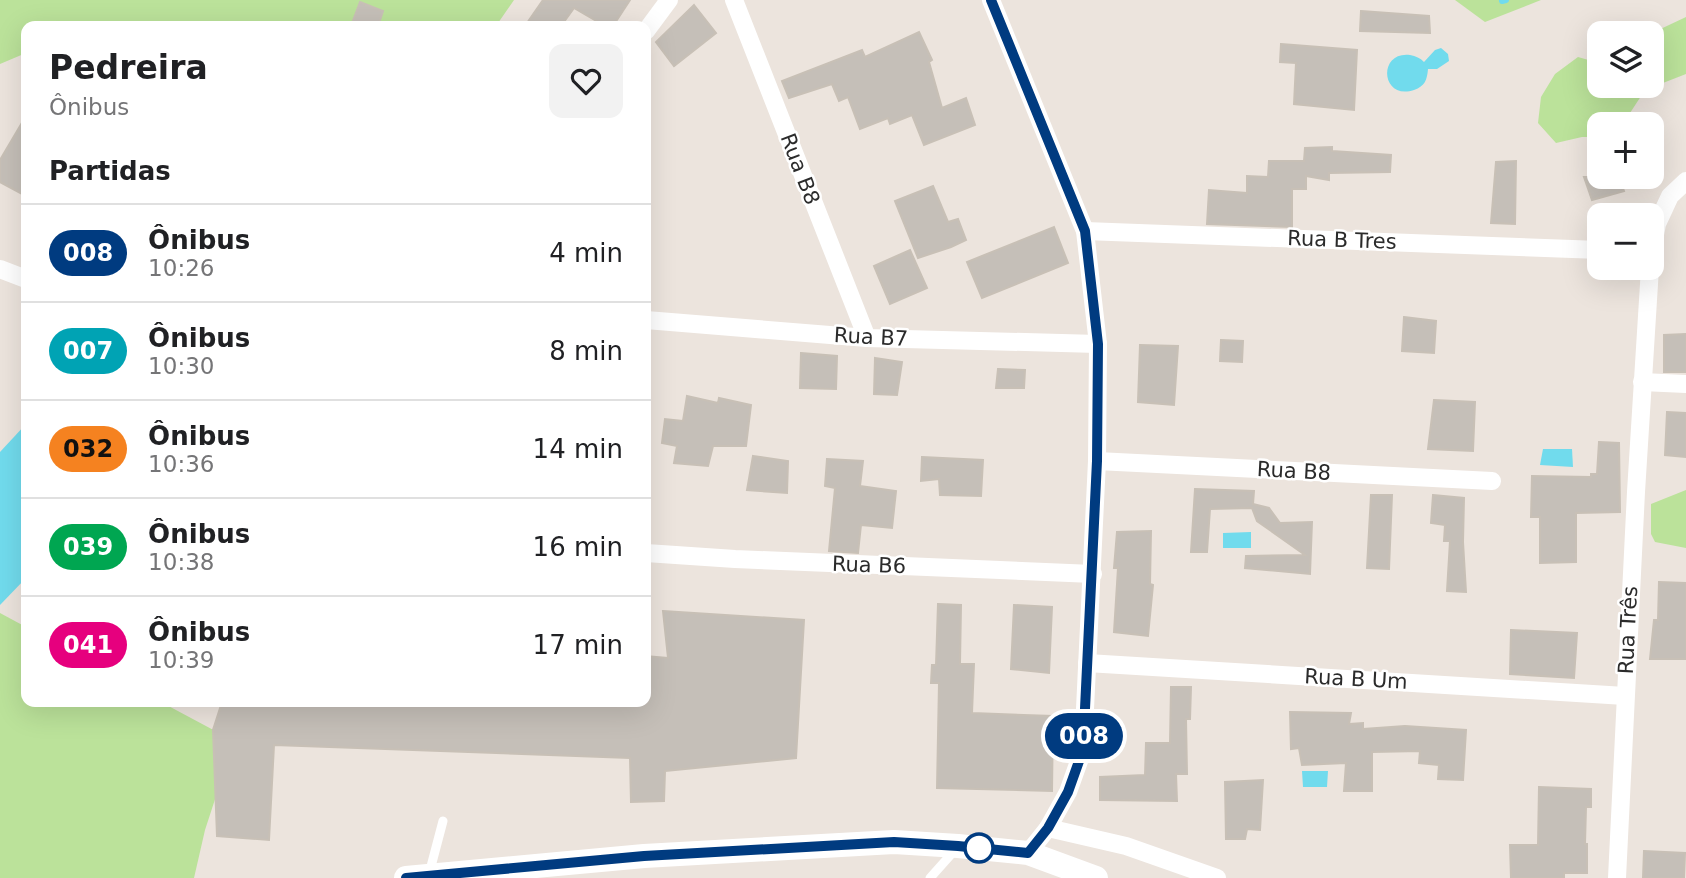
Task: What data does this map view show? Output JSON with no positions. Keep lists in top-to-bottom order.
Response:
{
  "streets": {
    "street": [
      "Rua B8",
      "Rua B Tres",
      "Rua B7",
      "Rua B6",
      "Rua Três",
      "Rua B Um"
    ]
  },
  "crossings": [
    ["Rua B8", "Rua B7"],
    ["Rua Três", "Rua B Um"]
  ],
  "lines": ["bus line 008"],
  "page": {
    "on_map": "008",
    "map_buttons": ["+", "−"],
    "heading": [
      ["Pedreira", "Ônibus"],
      "Partidas"
    ],
    "list": [
      {
        "mark": "008",
        "name": "Ônibus",
        "note": "10:26",
        "value": "4 min"
      },
      {
        "mark": "007",
        "name": "Ônibus",
        "note": "10:30",
        "value": "8 min"
      },
      {
        "mark": "032",
        "name": "Ônibus",
        "note": "10:36",
        "value": "14 min"
      },
      {
        "mark": "039",
        "name": "Ônibus",
        "note": "10:38",
        "value": "16 min"
      },
      {
        "mark": "041",
        "name": "Ônibus",
        "note": "10:39",
        "value": "17 min"
      }
    ]
  }
}
